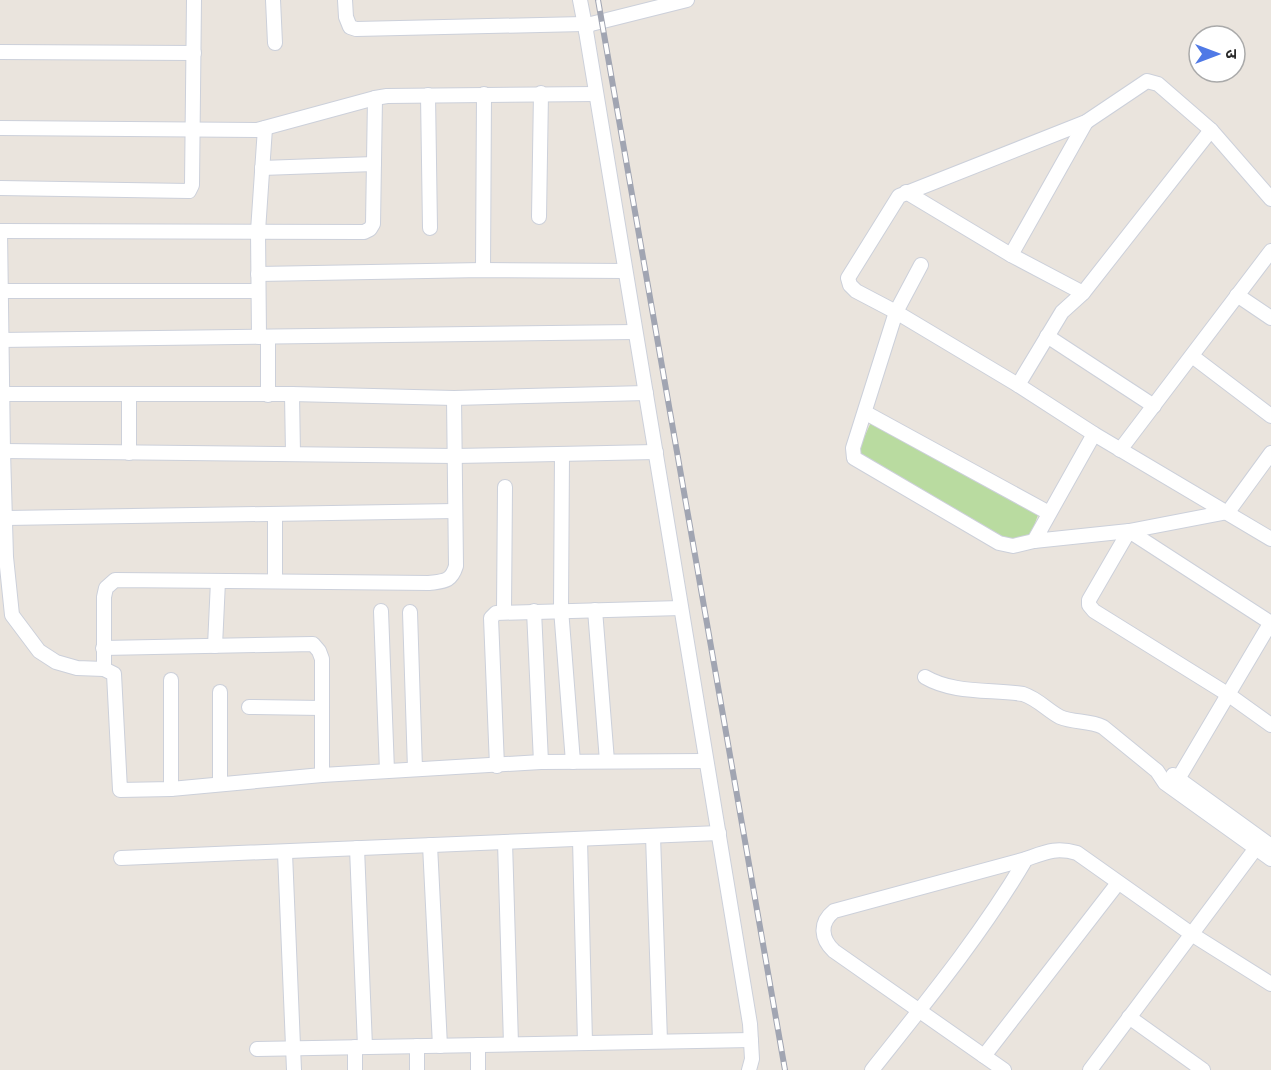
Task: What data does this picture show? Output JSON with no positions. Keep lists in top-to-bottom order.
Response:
{
  "north": "right"
}
